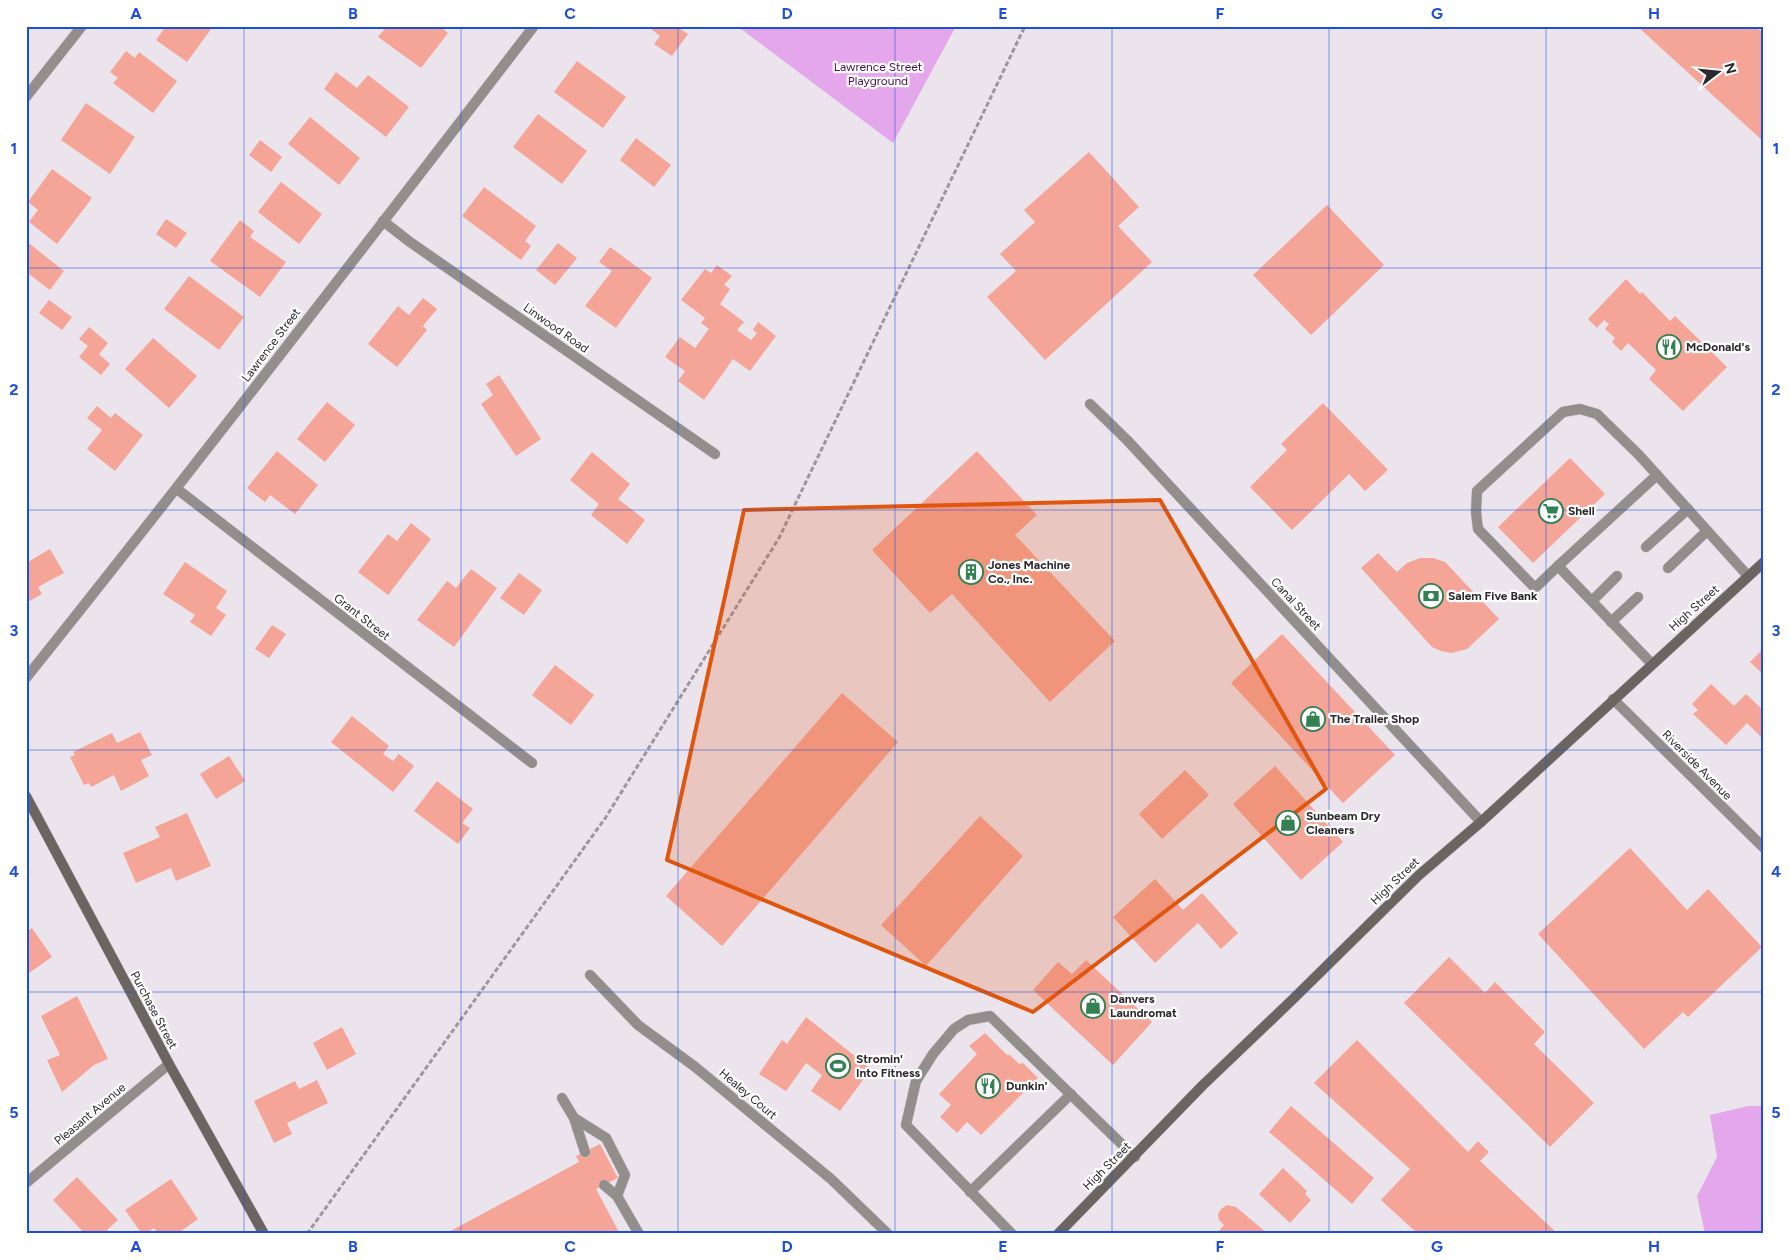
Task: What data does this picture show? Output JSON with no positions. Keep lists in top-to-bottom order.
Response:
{
  "streets": {
    "main road": ["High Street", "Purchase Street"],
    "street": [
      "Linwood Road",
      "Lawrence Street",
      "Canal Street",
      "Grant Street",
      "Riverside Avenue",
      "Healey Court",
      "Pleasant Avenue"
    ]
  },
  "crossings": [
    ["Linwood Road", "Lawrence Street"],
    ["Lawrence Street", "Grant Street"],
    ["Canal Street", "High Street"],
    ["High Street", "Riverside Avenue"],
    ["Purchase Street", "Pleasant Avenue"]
  ],
  "parks": ["Lawrence Street Playground"],
  "places": {
    "restaurant": ["McDonald's", "Dunkin'"],
    "supermarket": ["Shell"],
    "building": ["Jones Machine Co., Inc."],
    "bank": ["Salem Five Bank"],
    "shop": ["The Trailer Shop", "Sunbeam Dry Cleaners", "Danvers Laundromat"],
    "sports": ["Stromin' Into Fitness"]
  },
  "north": "right",
  "grid": {
    "columns": [
      "A",
      "B",
      "C",
      "D",
      "E",
      "F",
      "G",
      "H"
    ],
    "rows": [
      "1",
      "2",
      "3",
      "4",
      "5"
    ]
  }
}
